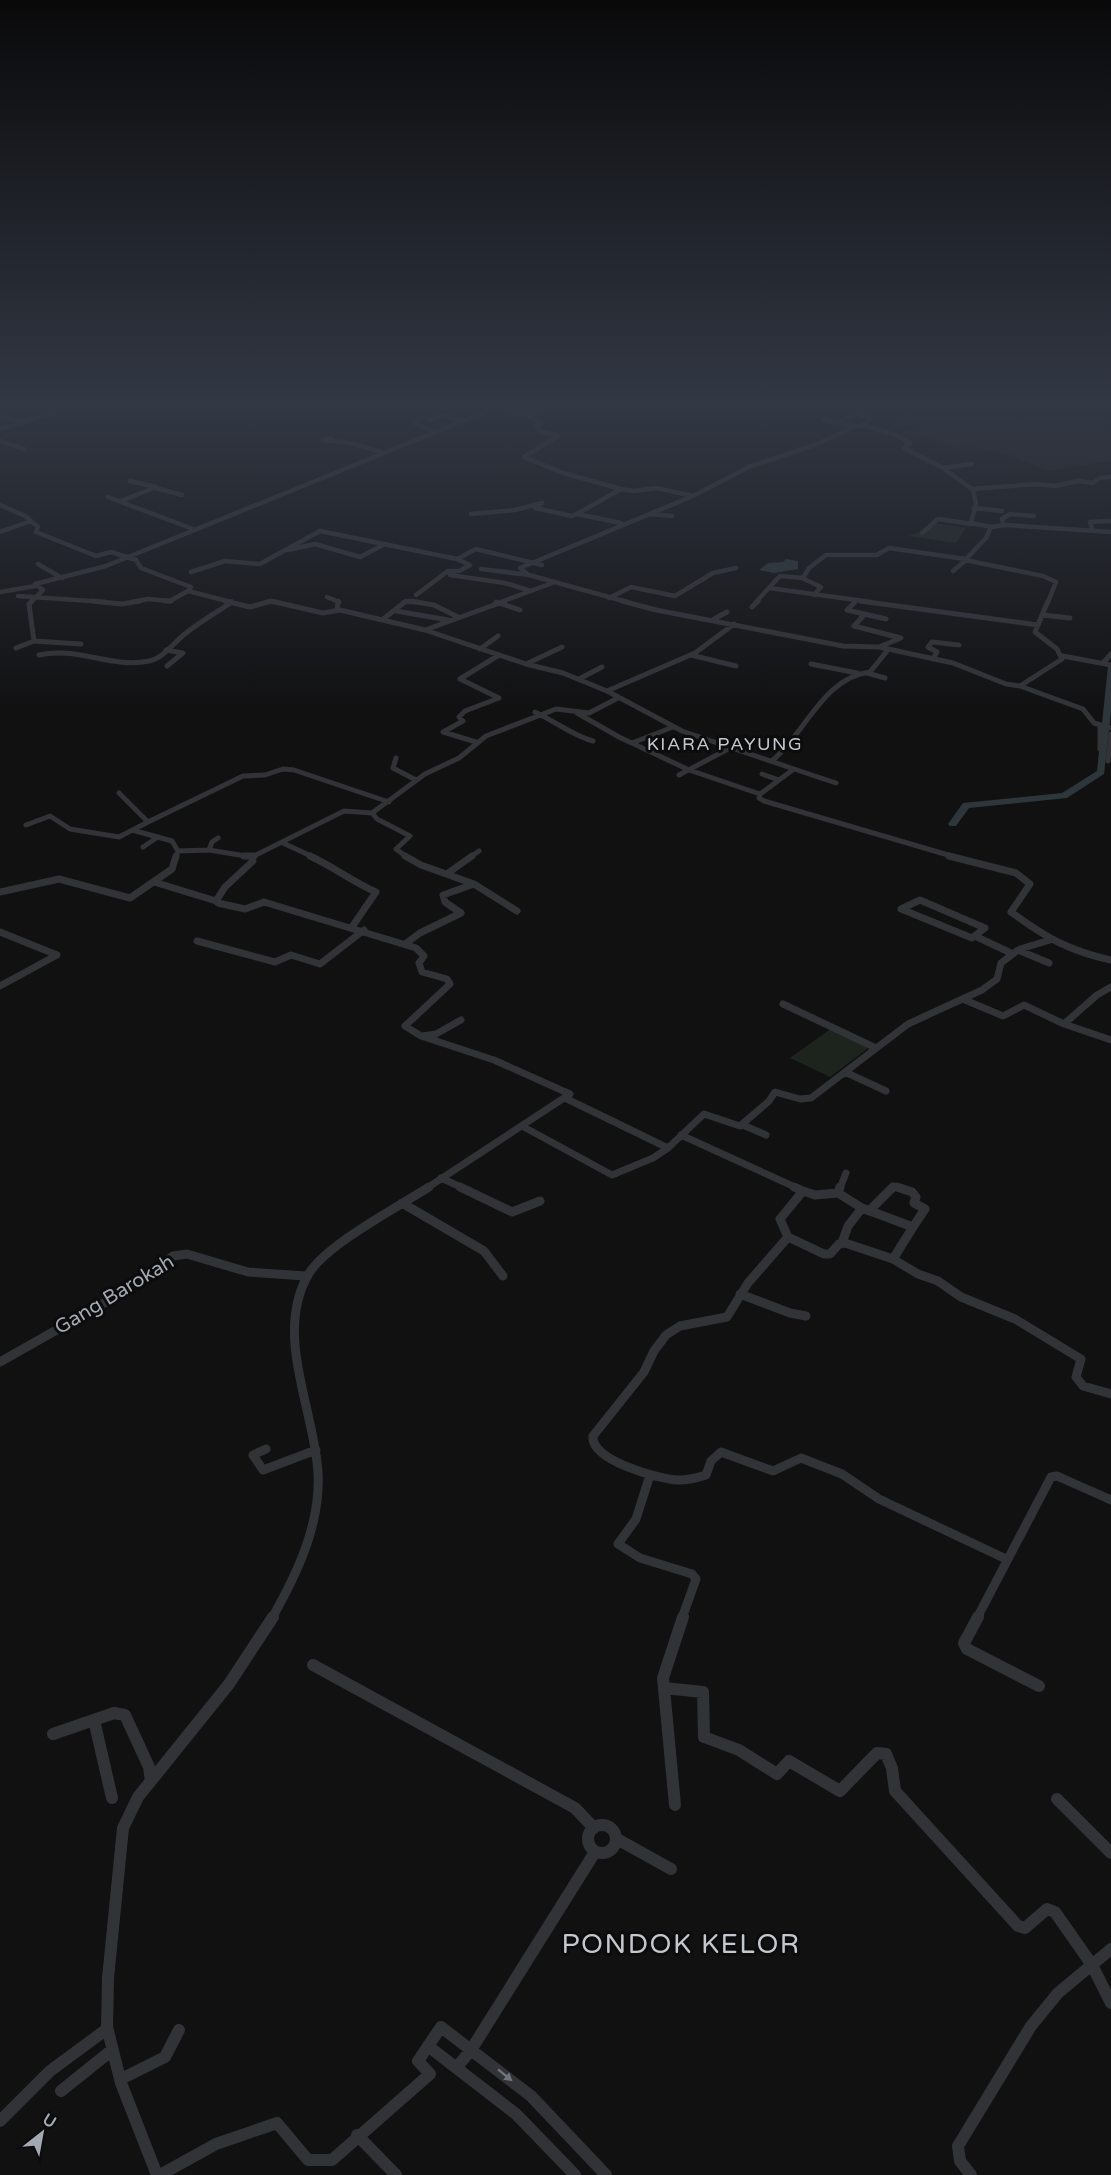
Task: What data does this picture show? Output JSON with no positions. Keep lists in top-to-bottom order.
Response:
{
  "streets": {
    "street": ["Gang Barokah"]
  },
  "districts": ["KIARA PAYUNG", "PONDOK KELOR"],
  "north": "top right"
}
